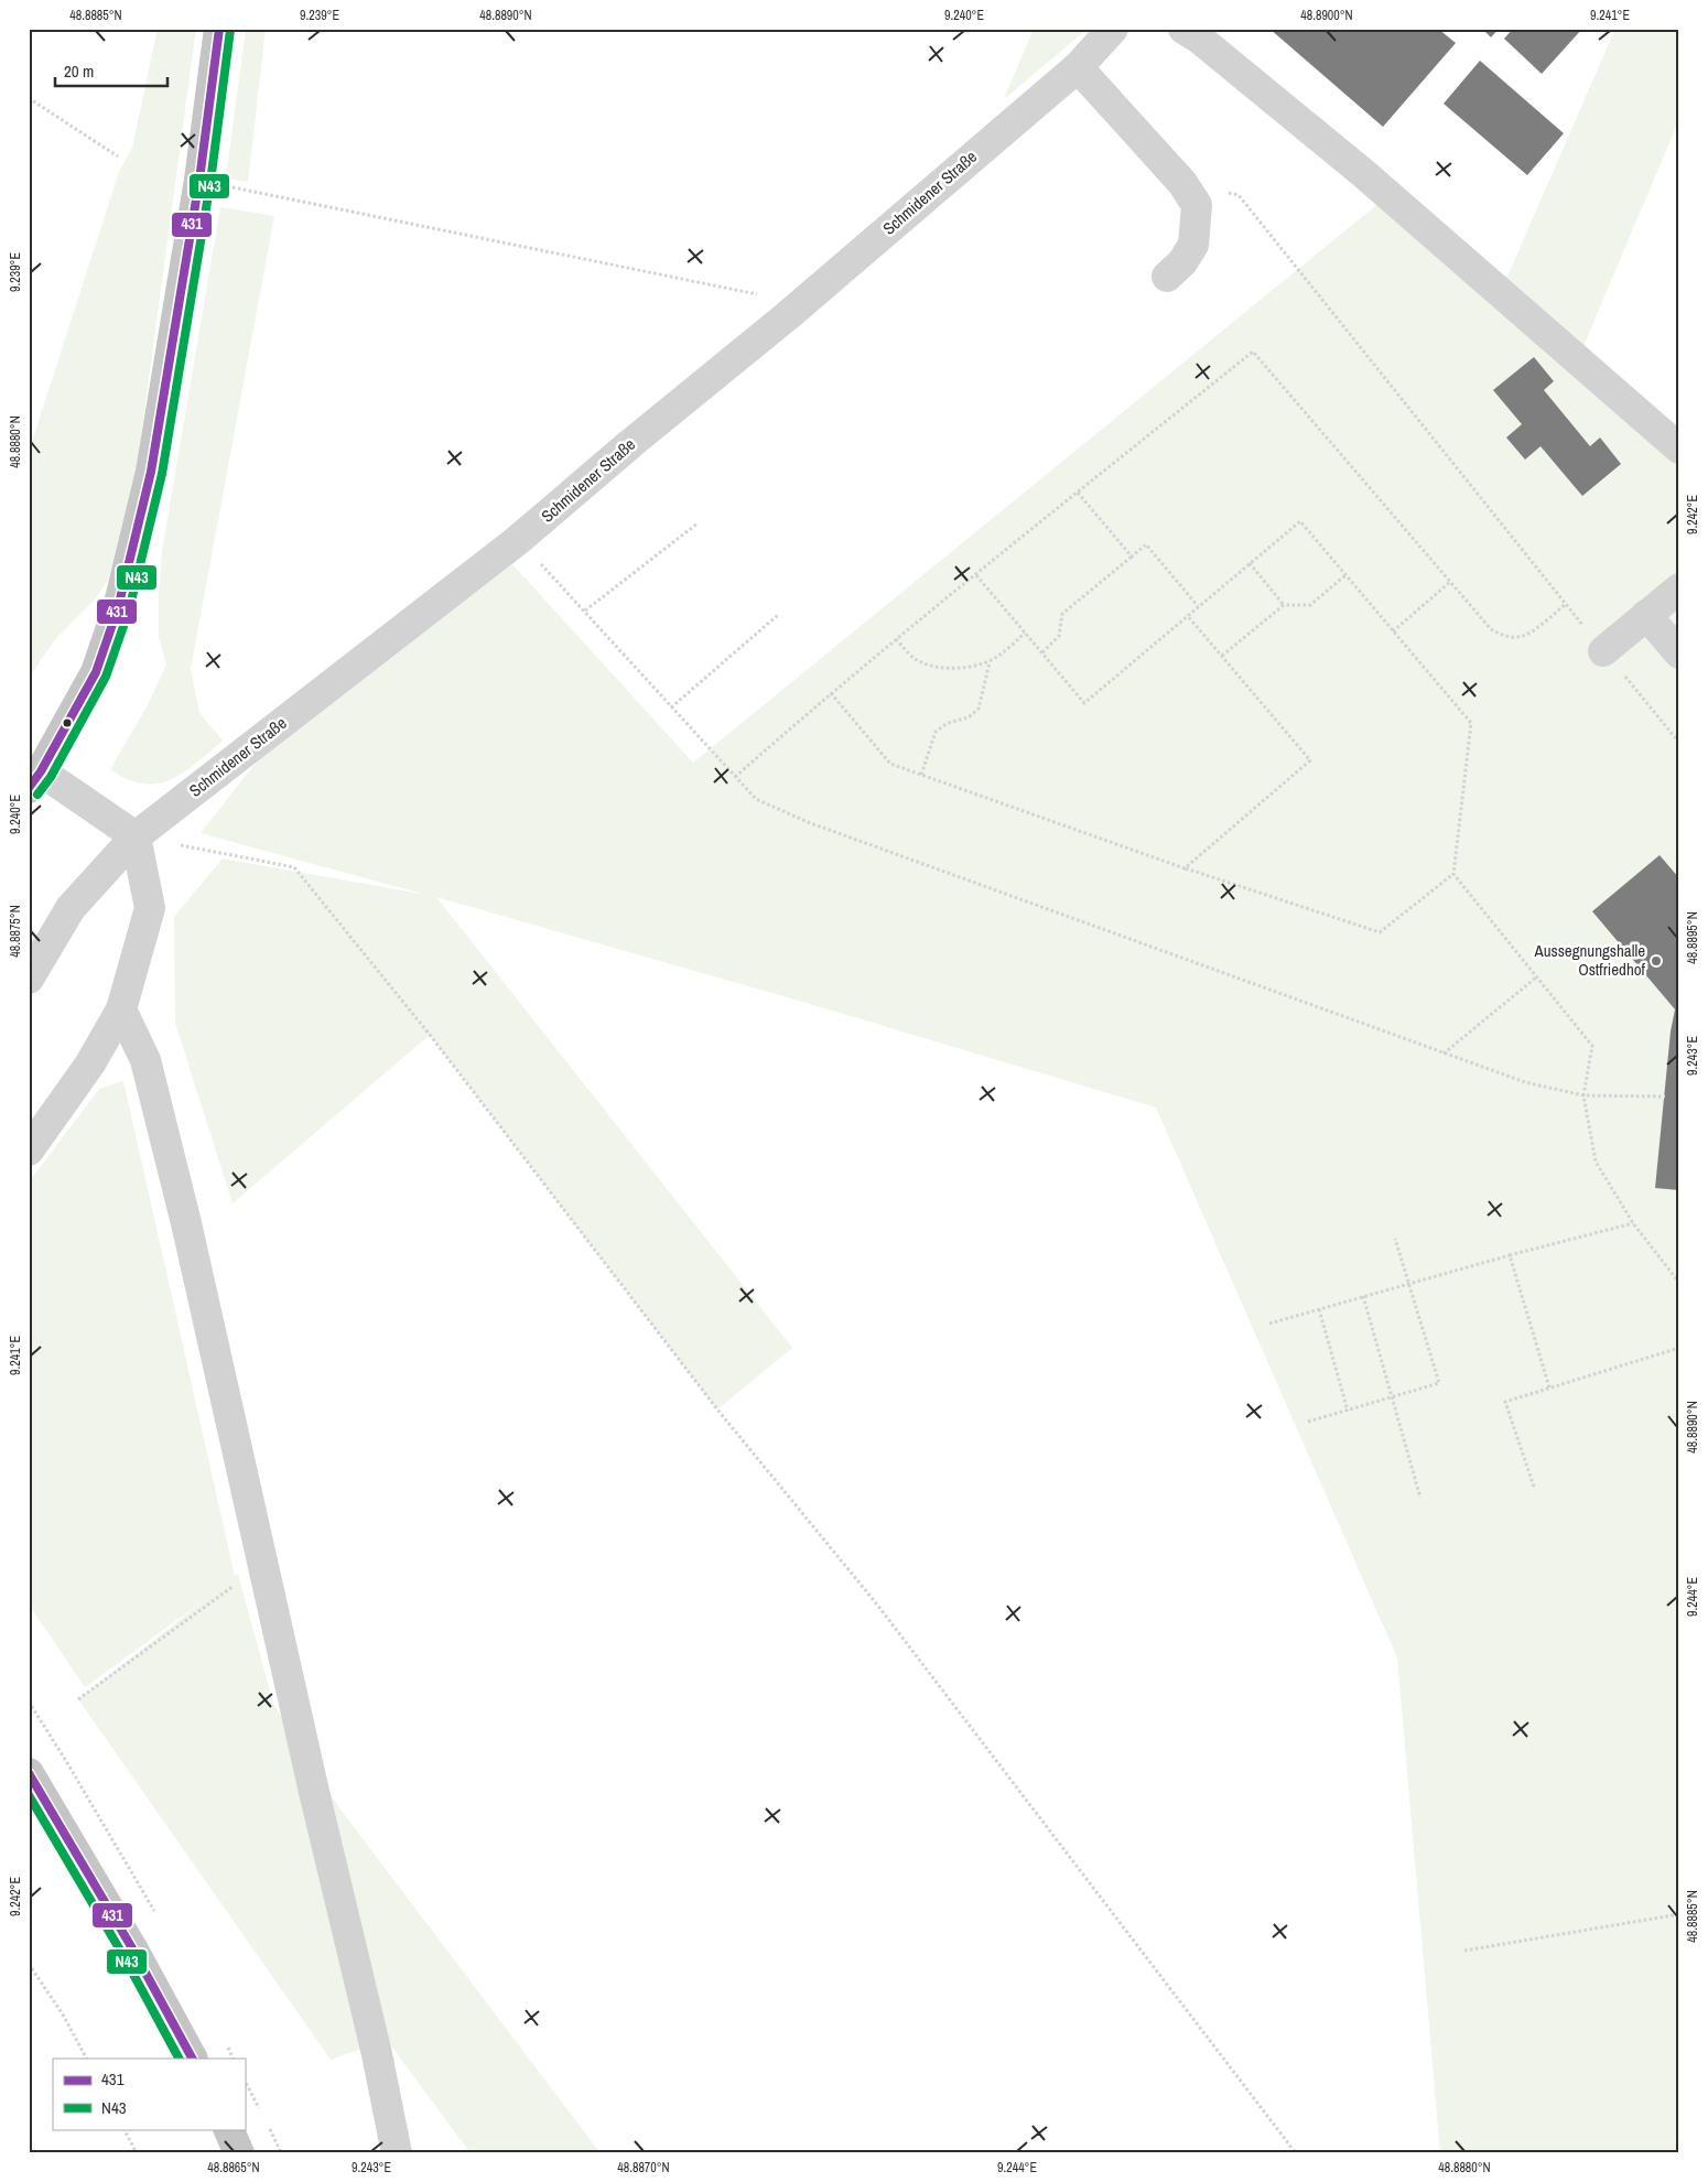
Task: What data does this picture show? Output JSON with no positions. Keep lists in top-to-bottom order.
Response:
{
  "streets": {
    "street": ["Schmidener Straße"]
  },
  "places": ["Aussegnungshalle Ostfriedhof"],
  "lines": ["transit line 431", "transit line N43"],
  "legend": ["431", "N43"],
  "scale_bar": "20 m",
  "coordinates": [
    "48.8885°N",
    "9.239°E",
    "48.8890°N",
    "9.240°E",
    "48.8900°N",
    "9.241°E",
    "48.8880°N",
    "9.242°E",
    "48.8875°N",
    "48.8895°N",
    "9.243°E",
    "9.244°E",
    "48.8865°N",
    "48.8870°N"
  ]
}
